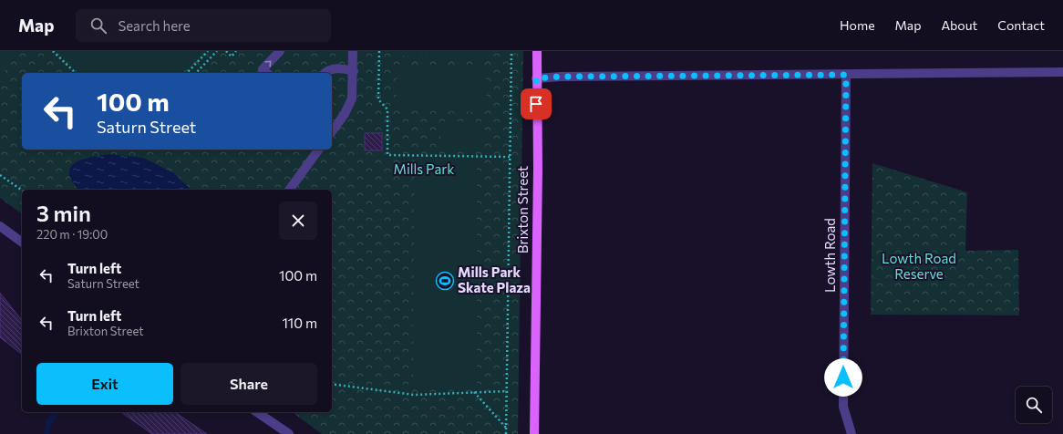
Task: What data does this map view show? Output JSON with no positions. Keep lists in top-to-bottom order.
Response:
{
  "streets": {
    "main road": ["Brixton Street"],
    "street": ["Lowth Road"]
  },
  "parks": ["Mills Park", "Lowth Road Reserve"],
  "places": {
    "sports": ["Mills Park Skate Plaza"]
  },
  "page": {
    "header": "Map",
    "search": "Search here",
    "nav": [
      "Home",
      "Map",
      "About",
      "Contact"
    ],
    "turn": ["100 m", "Saturn Street"],
    "heading": ["3 min", "220 m · 19:00"],
    "list": [
      {
        "name": "Turn left",
        "note": "Saturn Street",
        "value": "100 m"
      },
      {
        "name": "Turn left",
        "note": "Brixton Street",
        "value": "110 m"
      }
    ],
    "buttons": ["Exit", "Share"]
  }
}
